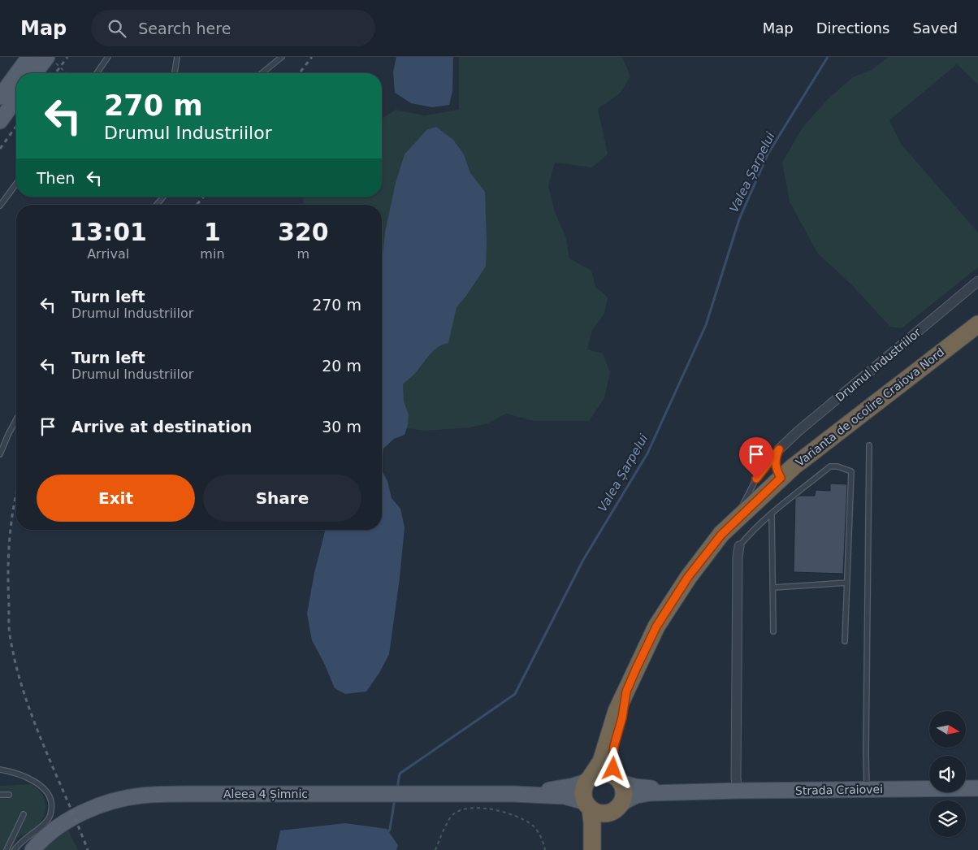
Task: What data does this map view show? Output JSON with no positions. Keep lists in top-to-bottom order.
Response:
{
  "streets": {
    "highway": ["Varianta de ocolire Craiova Nord"],
    "main road": ["Strada Craiovei", "Aleea 4 Șimnic"],
    "street": ["Drumul Industriilor"]
  },
  "crossings": [
    ["Drumul Industriilor", "Varianta de ocolire Craiova Nord"],
    ["Varianta de ocolire Craiova Nord", "Aleea 4 Șimnic"]
  ],
  "water": ["Valea Șarpelui"],
  "north": "right",
  "page": {
    "header": "Map",
    "search": "Search here",
    "nav": ["Map", "Directions", "Saved"],
    "turn": ["270 m", "Drumul Industriilor"],
    "then": "Then",
    "eta": [
      "13:01",
      "Arrival",
      "1",
      "min",
      "320",
      "m"
    ],
    "list": [
      {
        "name": "Turn left",
        "note": "Drumul Industriilor",
        "value": "270 m"
      },
      {
        "name": "Turn left",
        "note": "Drumul Industriilor",
        "value": "20 m"
      },
      {
        "name": "Arrive at destination",
        "value": "30 m"
      }
    ],
    "buttons": ["Exit", "Share"]
  }
}
